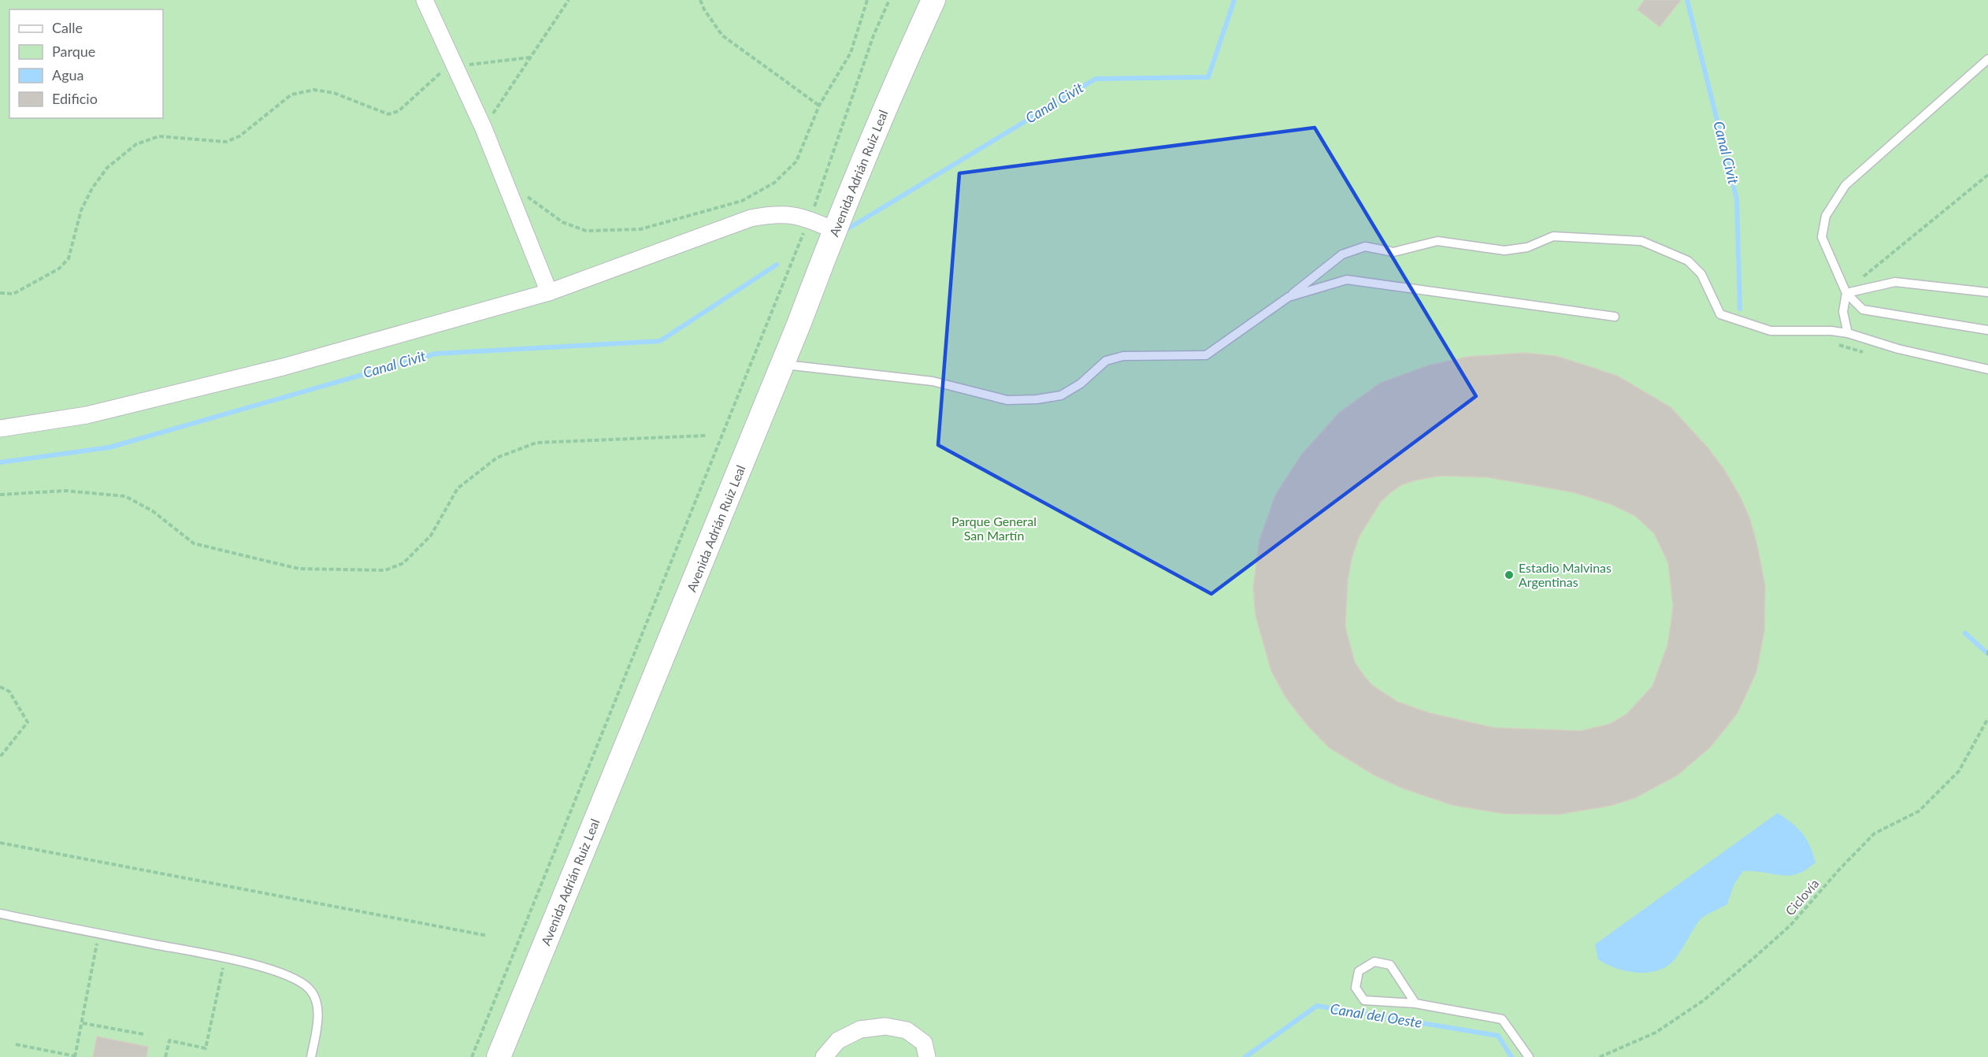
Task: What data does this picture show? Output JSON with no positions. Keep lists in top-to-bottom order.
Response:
{
  "streets": {
    "street": ["Avenida Adrián Ruiz Leal"],
    "path": ["Ciclovía"]
  },
  "water": ["Canal Civit", "Canal del Oeste"],
  "parks": ["Parque General San Martín"],
  "places": ["Estadio Malvinas Argentinas"],
  "legend": [
    "Calle",
    "Parque",
    "Agua",
    "Edificio"
  ]
}
